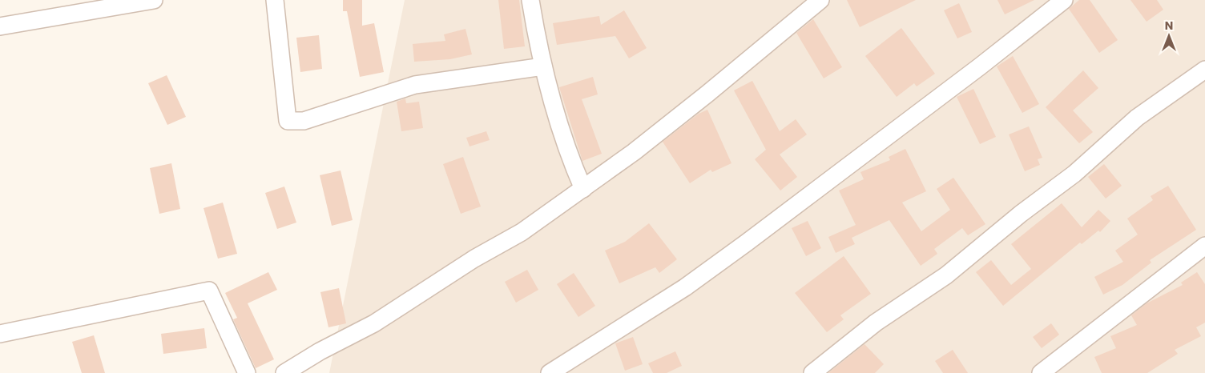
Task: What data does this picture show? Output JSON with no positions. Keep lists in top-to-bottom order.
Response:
{
  "north": "top"
}
